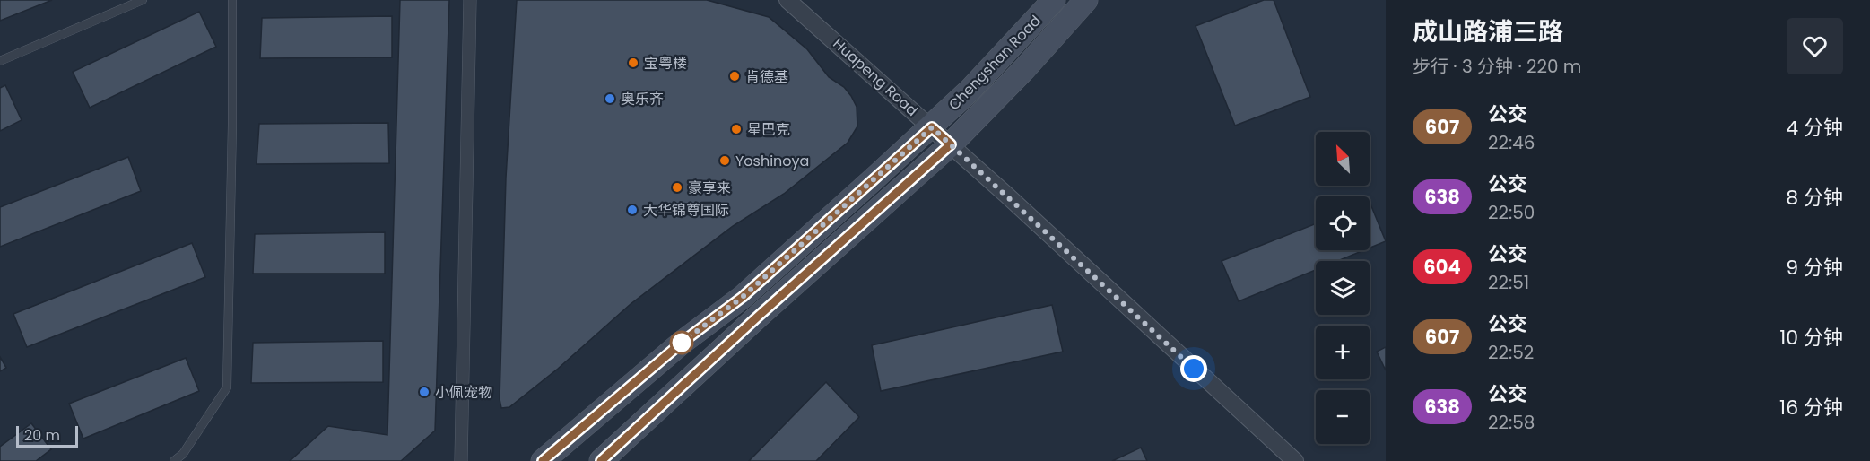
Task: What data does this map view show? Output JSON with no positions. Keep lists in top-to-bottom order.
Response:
{
  "streets": {
    "main road": ["Chengshan Road"],
    "street": ["Huapeng Road"]
  },
  "crossings": [
    ["Chengshan Road", "Huapeng Road"]
  ],
  "places": [
    "宝粤楼",
    "肯德基",
    "奥乐齐",
    "星巴克",
    "Yoshinoya",
    "豪享来",
    "大华锦尊国际",
    "小佩宠物"
  ],
  "lines": ["bus line 607"],
  "scale_bar": "20 m",
  "north": "top left",
  "page": {
    "heading": ["成山路浦三路", "步行 · 3 分钟 · 220 m"],
    "list": [
      {
        "mark": "607",
        "name": "公交",
        "note": "22:46",
        "value": "4 分钟"
      },
      {
        "mark": "638",
        "name": "公交",
        "note": "22:50",
        "value": "8 分钟"
      },
      {
        "mark": "604",
        "name": "公交",
        "note": "22:51",
        "value": "9 分钟"
      },
      {
        "mark": "607",
        "name": "公交",
        "note": "22:52",
        "value": "10 分钟"
      },
      {
        "mark": "638",
        "name": "公交",
        "note": "22:58",
        "value": "16 分钟"
      }
    ],
    "map_buttons": ["+", "−"],
    "scale": "20 m"
  }
}
